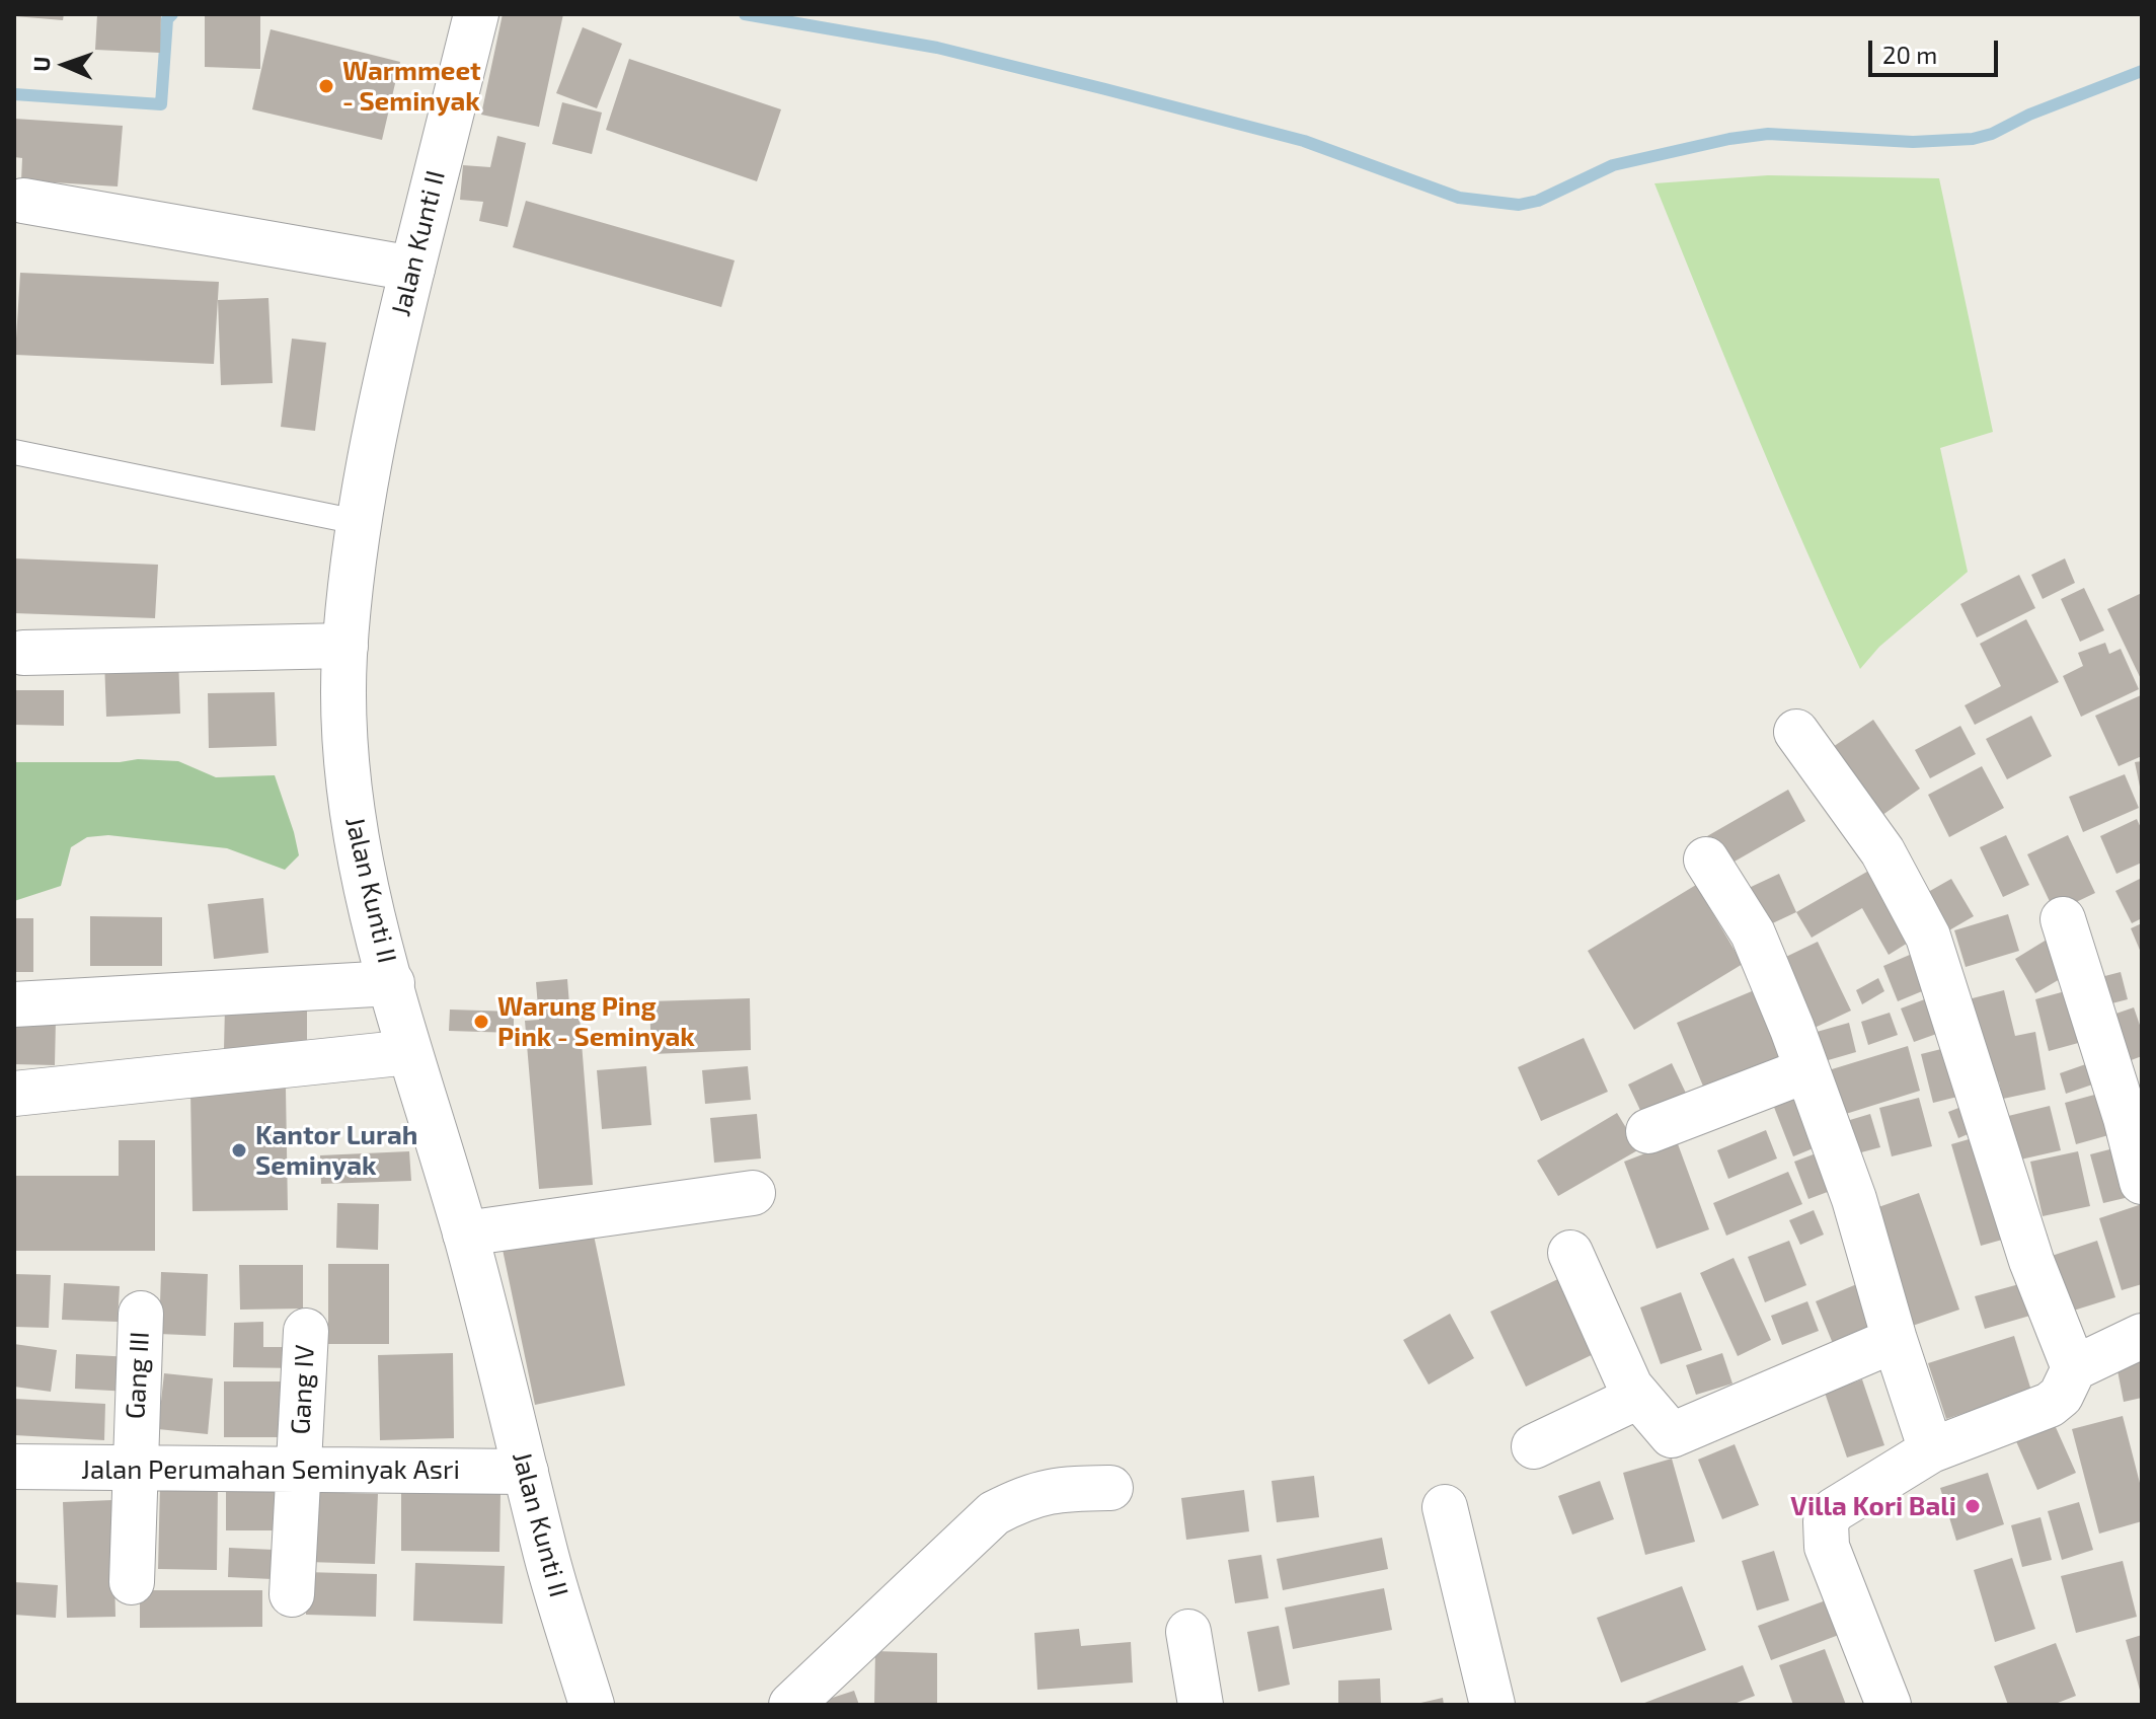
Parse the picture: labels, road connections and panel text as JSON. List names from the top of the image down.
{
  "streets": {
    "street": [
      "Jalan Kunti II",
      "Gang III",
      "Gang IV",
      "Jalan Perumahan Seminyak Asri"
    ]
  },
  "crossings": [
    ["Jalan Kunti II", "Jalan Perumahan Seminyak Asri"],
    ["Gang III", "Jalan Perumahan Seminyak Asri"],
    ["Gang IV", "Jalan Perumahan Seminyak Asri"]
  ],
  "places": [
    "Warmmeet - Seminyak",
    "Warung Ping Pink - Seminyak",
    "Kantor Lurah Seminyak",
    "Villa Kori Bali"
  ],
  "scale_bar": "20 m",
  "north": "left"
}
